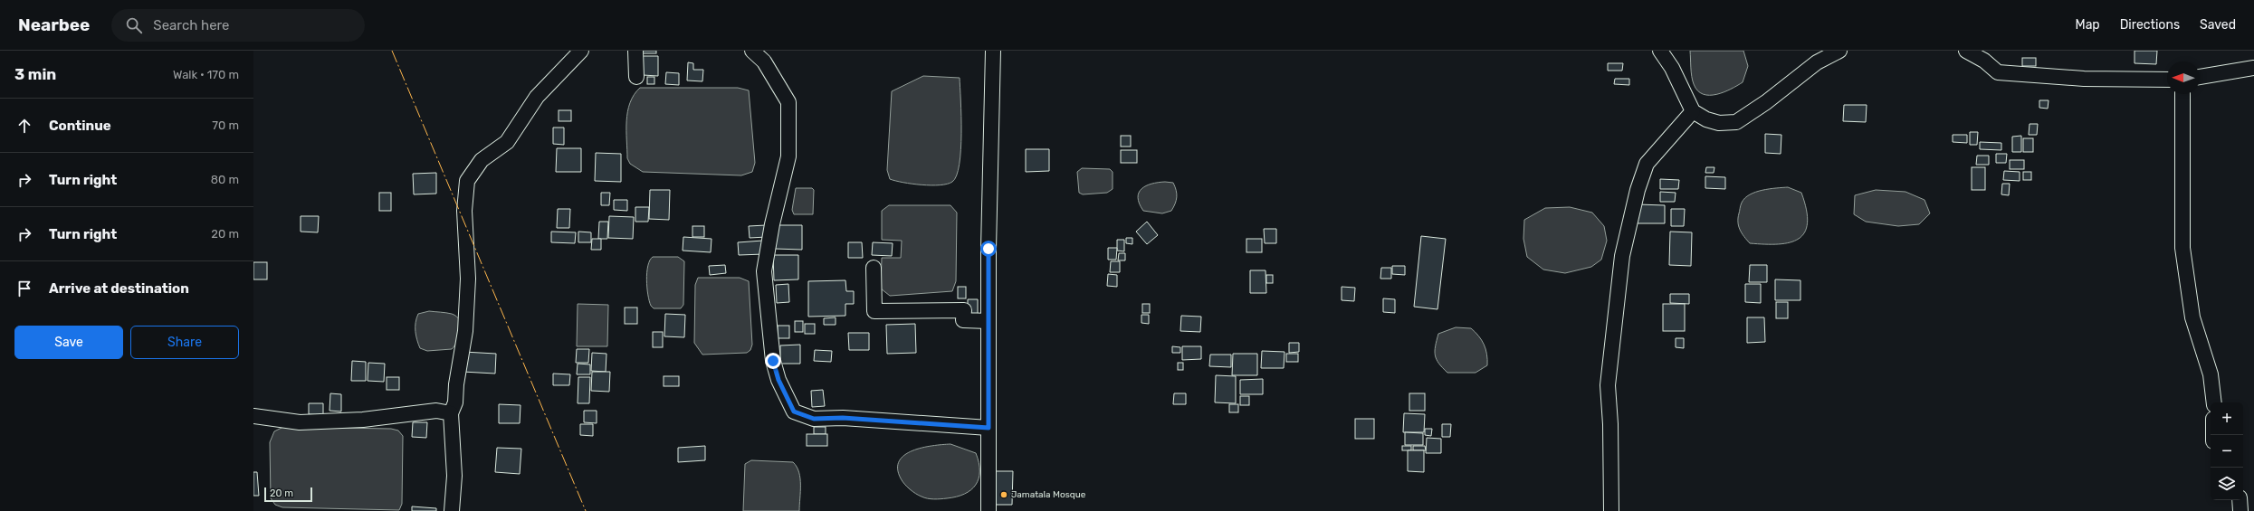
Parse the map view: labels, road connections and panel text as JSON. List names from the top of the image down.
{
  "places": ["Jamatala Mosque"],
  "scale_bar": "20 m",
  "north": "left",
  "page": {
    "header": "Nearbee",
    "search": "Search here",
    "nav": ["Map", "Directions", "Saved"],
    "heading": ["3 min", "Walk · 170 m"],
    "list": [
      ["Continue", "70 m"],
      ["Turn right", "80 m"],
      ["Turn right", "20 m"],
      "Arrive at destination"
    ],
    "buttons": ["Save", "Share"],
    "map_buttons": ["+", "−"],
    "scale": "20 m"
  }
}
